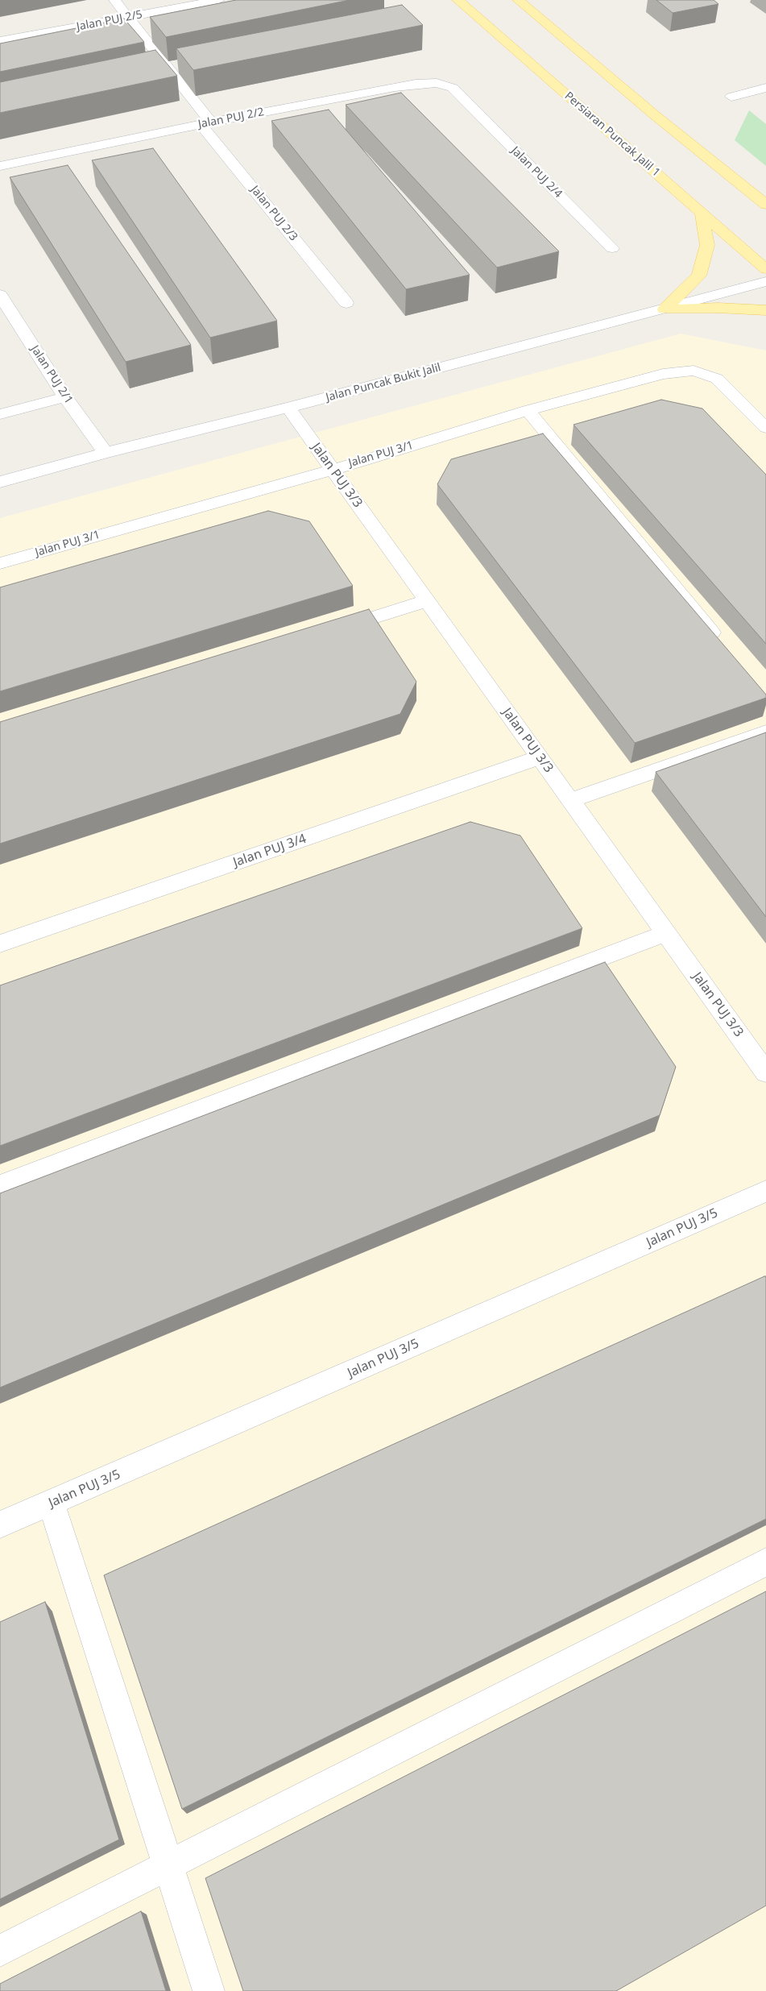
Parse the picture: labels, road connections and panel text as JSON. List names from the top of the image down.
{
  "streets": {
    "main road": ["Persiaran Puncak Jalil 1"],
    "street": [
      "Jalan PUJ 2/5",
      "Jalan PUJ 2/2",
      "Jalan PUJ 2/4",
      "Jalan PUJ 2/3",
      "Jalan PUJ 2/1",
      "Jalan Puncak Bukit Jalil",
      "Jalan PUJ 3/1",
      "Jalan PUJ 3/3",
      "Jalan PUJ 3/4",
      "Jalan PUJ 3/5"
    ]
  },
  "crossings": [
    ["Jalan PUJ 2/5", "Jalan PUJ 2/3"],
    ["Jalan PUJ 2/2", "Jalan PUJ 2/4"],
    ["Jalan PUJ 2/2", "Jalan PUJ 2/3"],
    ["Jalan PUJ 2/1", "Jalan Puncak Bukit Jalil"],
    ["Jalan Puncak Bukit Jalil", "Jalan PUJ 3/3"],
    ["Jalan PUJ 3/1", "Jalan PUJ 3/3"],
    ["Jalan PUJ 3/3", "Jalan PUJ 3/4"]
  ]
}
